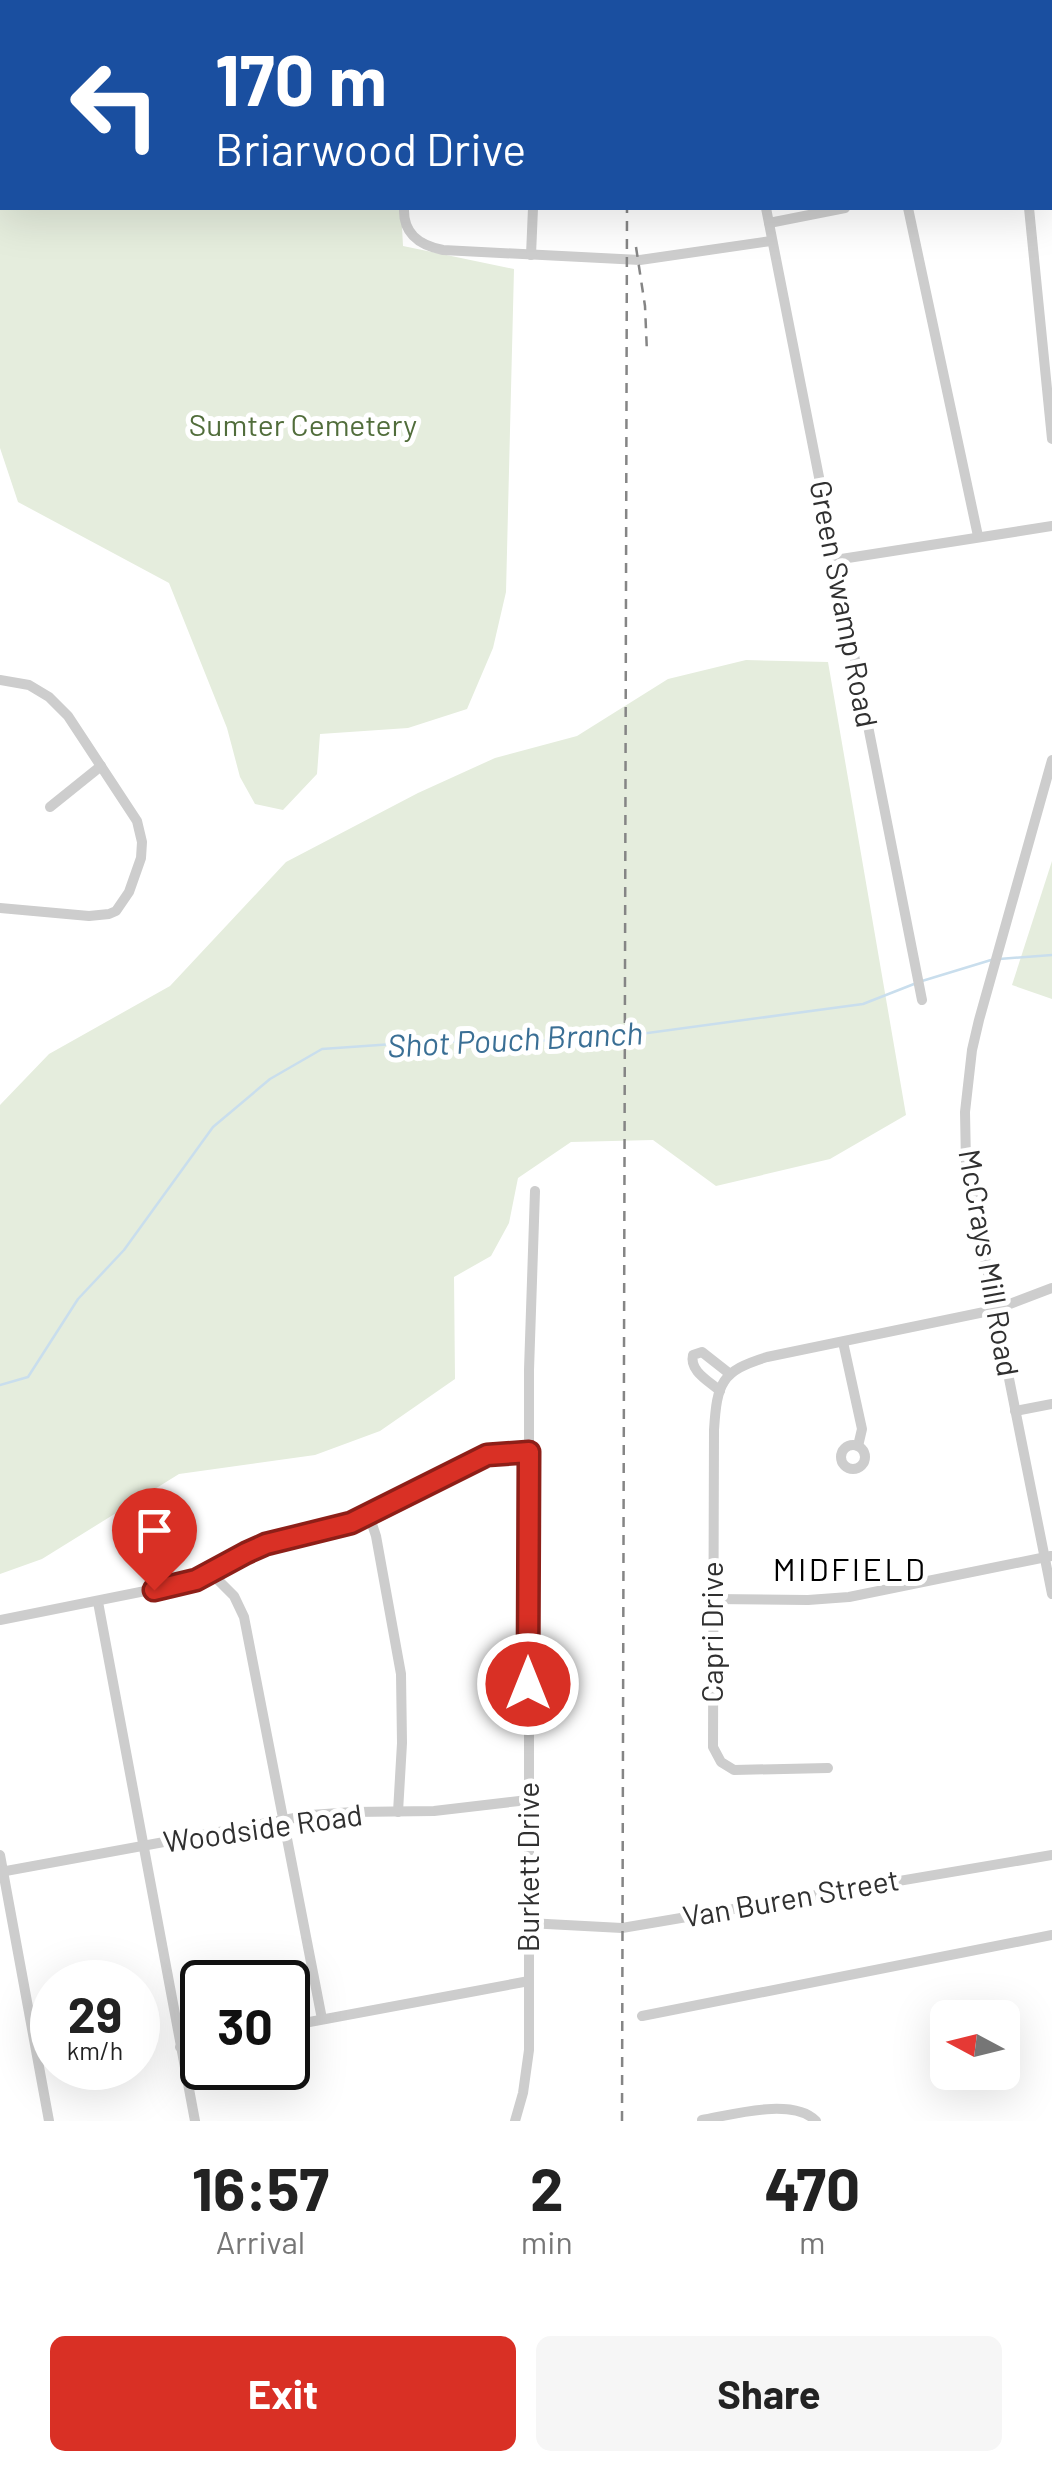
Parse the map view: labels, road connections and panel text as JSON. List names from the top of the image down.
{
  "streets": {
    "street": [
      "Green Swamp Road",
      "McCrays Mill Road",
      "Capri Drive",
      "Woodside Road",
      "Burkett Drive",
      "Van Buren Street"
    ]
  },
  "crossings": [
    ["Woodside Road", "Burkett Drive"],
    ["Burkett Drive", "Van Buren Street"]
  ],
  "districts": ["MIDFIELD"],
  "water": ["Shot Pouch Branch"],
  "parks": ["Sumter Cemetery"],
  "north": "left",
  "page": {
    "turn": ["170 m", "Briarwood Drive"],
    "speed": "29 km/h",
    "limit": "30",
    "eta": [
      "16:57",
      "Arrival",
      "2",
      "min",
      "470",
      "m"
    ],
    "buttons": ["Exit", "Share"]
  }
}
